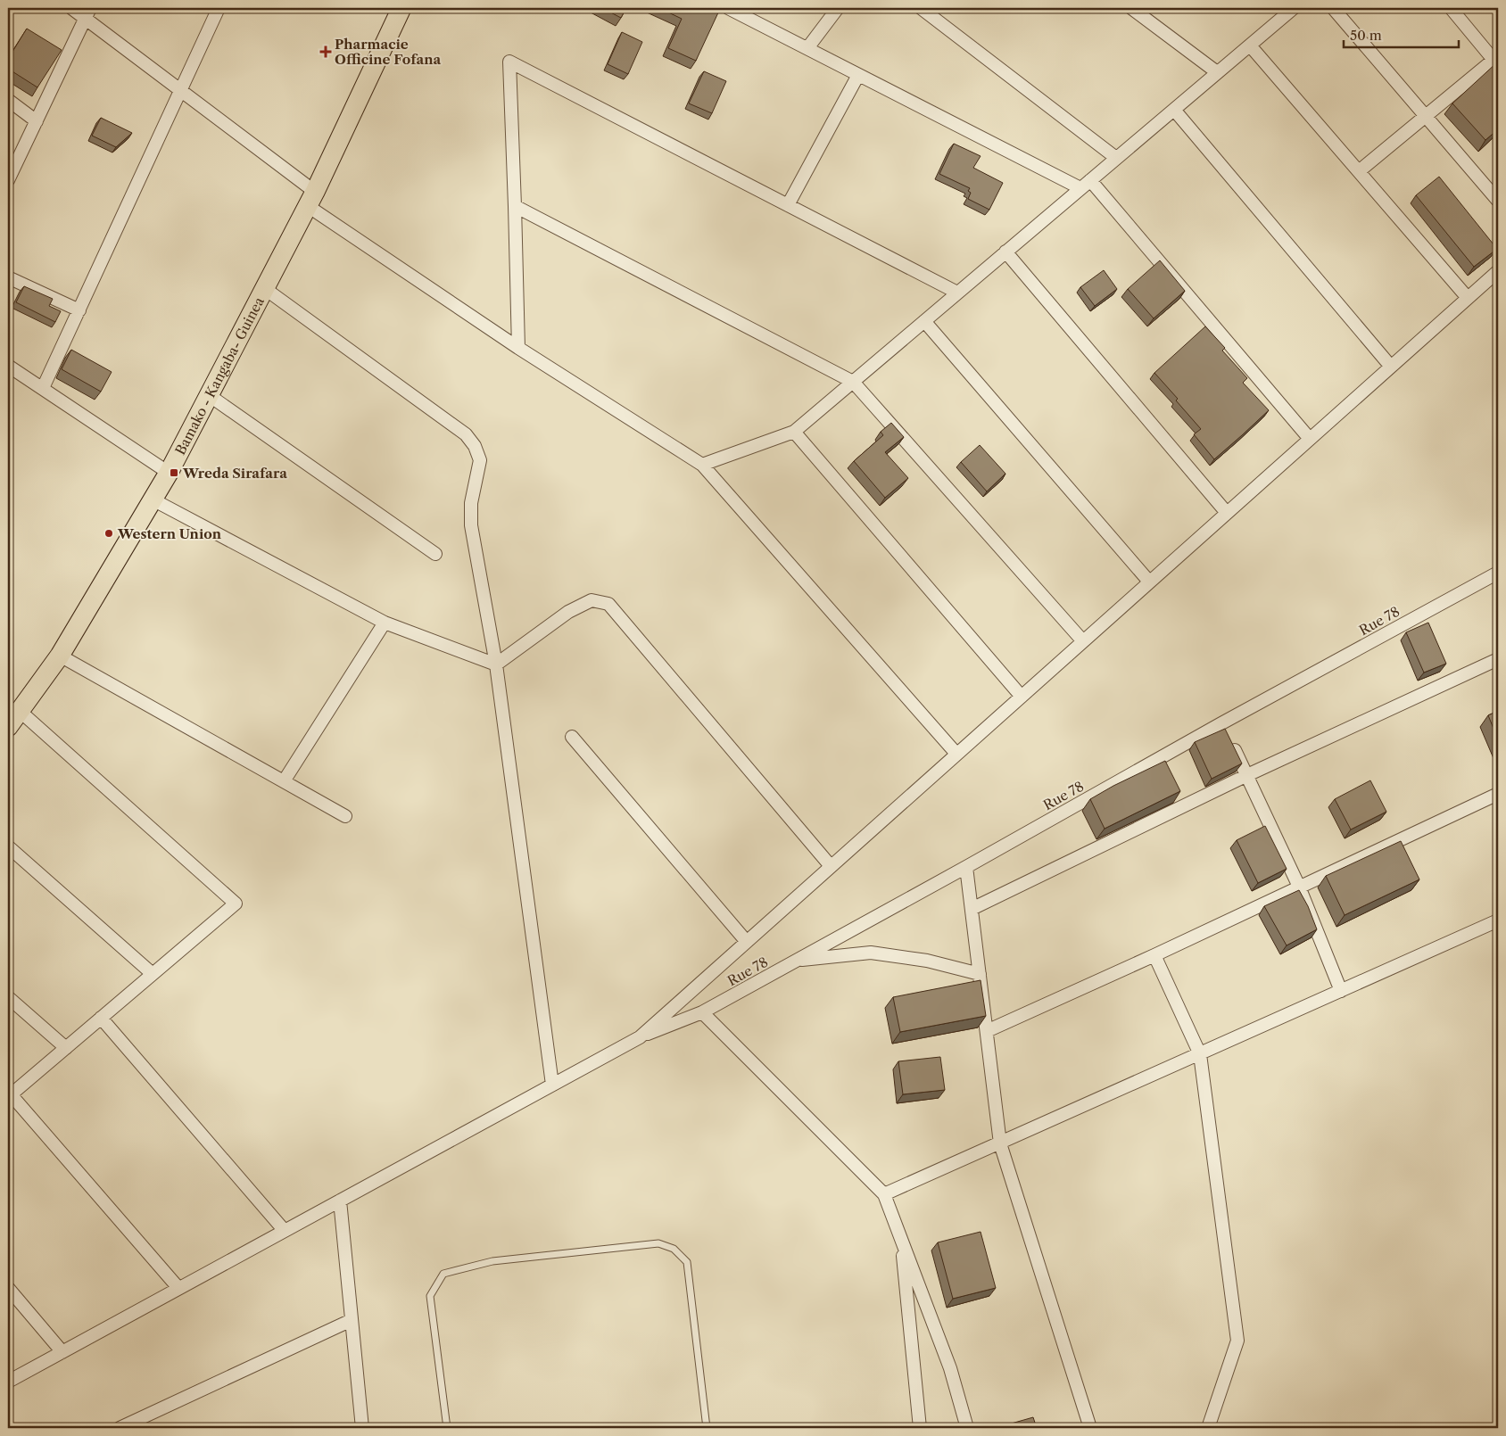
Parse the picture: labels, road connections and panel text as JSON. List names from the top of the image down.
{
  "streets": {
    "main road": ["Bamako - Kangaba- Guinea"],
    "street": ["Rue 78"]
  },
  "places": {
    "health": ["Pharmacie Officine Fofana"],
    "transit": ["Wreda Sirafara"],
    "other": ["Western Union"]
  },
  "scale_bar": "50 m"
}
